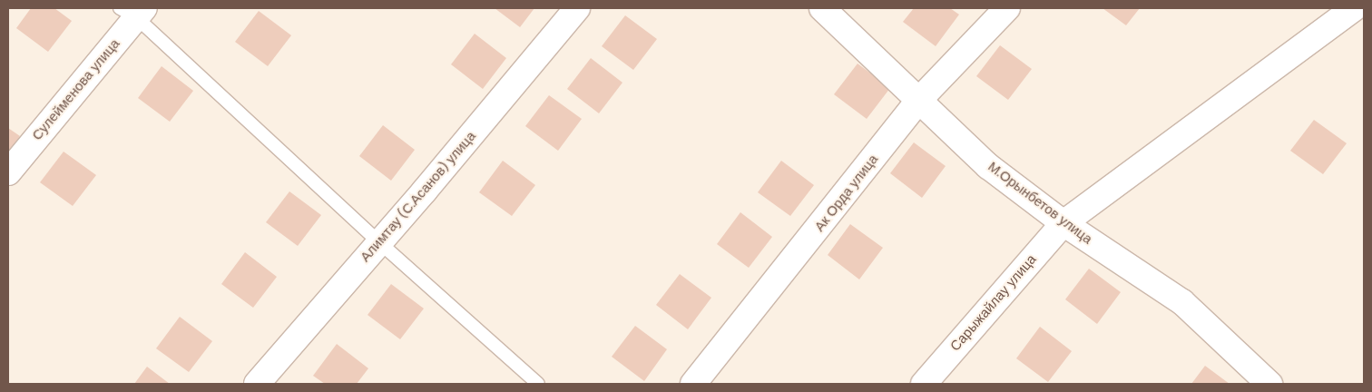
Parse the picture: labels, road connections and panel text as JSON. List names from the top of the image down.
{
  "streets": {
    "street": [
      "Сулейменова улица",
      "Ак Орда улица",
      "Алимтау (С.Асанов) улица",
      "М.Орынбетов улица",
      "Сарыжайлау улица"
    ]
  },
  "crossings": [
    ["Ак Орда улица", "М.Орынбетов улица"],
    ["М.Орынбетов улица", "Сарыжайлау улица"]
  ]
}
